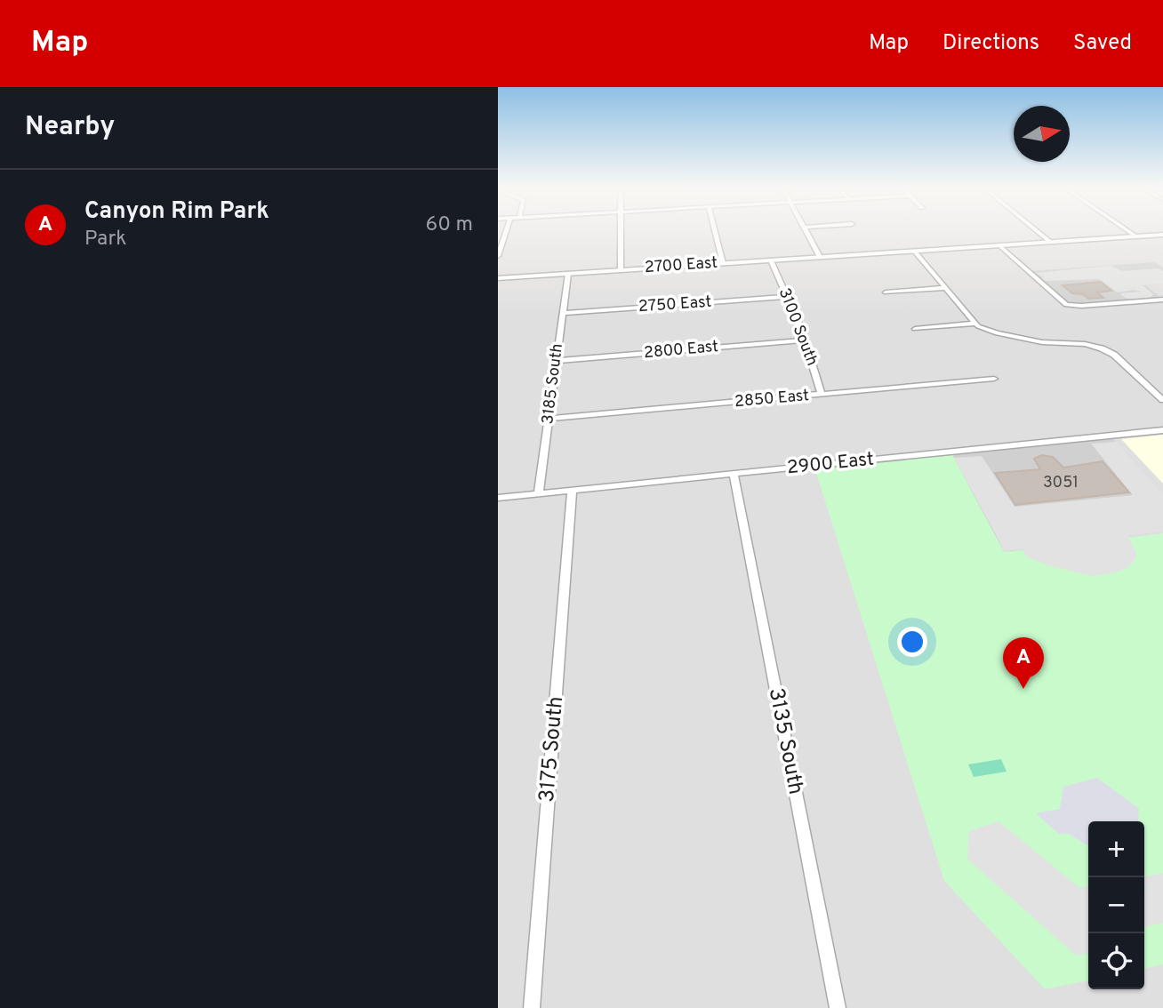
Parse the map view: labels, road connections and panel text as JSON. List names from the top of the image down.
{
  "streets": {
    "street": [
      "2700 East",
      "2750 East",
      "3100 South",
      "2800 East",
      "3185 South",
      "2850 East",
      "2900 East",
      "3135 South",
      "3175 South"
    ]
  },
  "crossings": [
    ["2700 East", "3100 South"],
    ["2700 East", "3185 South"],
    ["2750 East", "3100 South"],
    ["2750 East", "3185 South"],
    ["3100 South", "2800 East"],
    ["3100 South", "2850 East"],
    ["2800 East", "3185 South"],
    ["3185 South", "2850 East"],
    ["3185 South", "2900 East"],
    ["2900 East", "3135 South"],
    ["2900 East", "3175 South"]
  ],
  "house_numbers": ["3051"],
  "north": "right",
  "page": {
    "header": "Map",
    "nav": ["Map", "Directions", "Saved"],
    "heading": "Nearby",
    "list": [
      {
        "mark": "A",
        "name": "Canyon Rim Park",
        "note": "Park",
        "value": "60 m"
      }
    ],
    "pins": "A",
    "map_buttons": ["+", "−"]
  }
}
